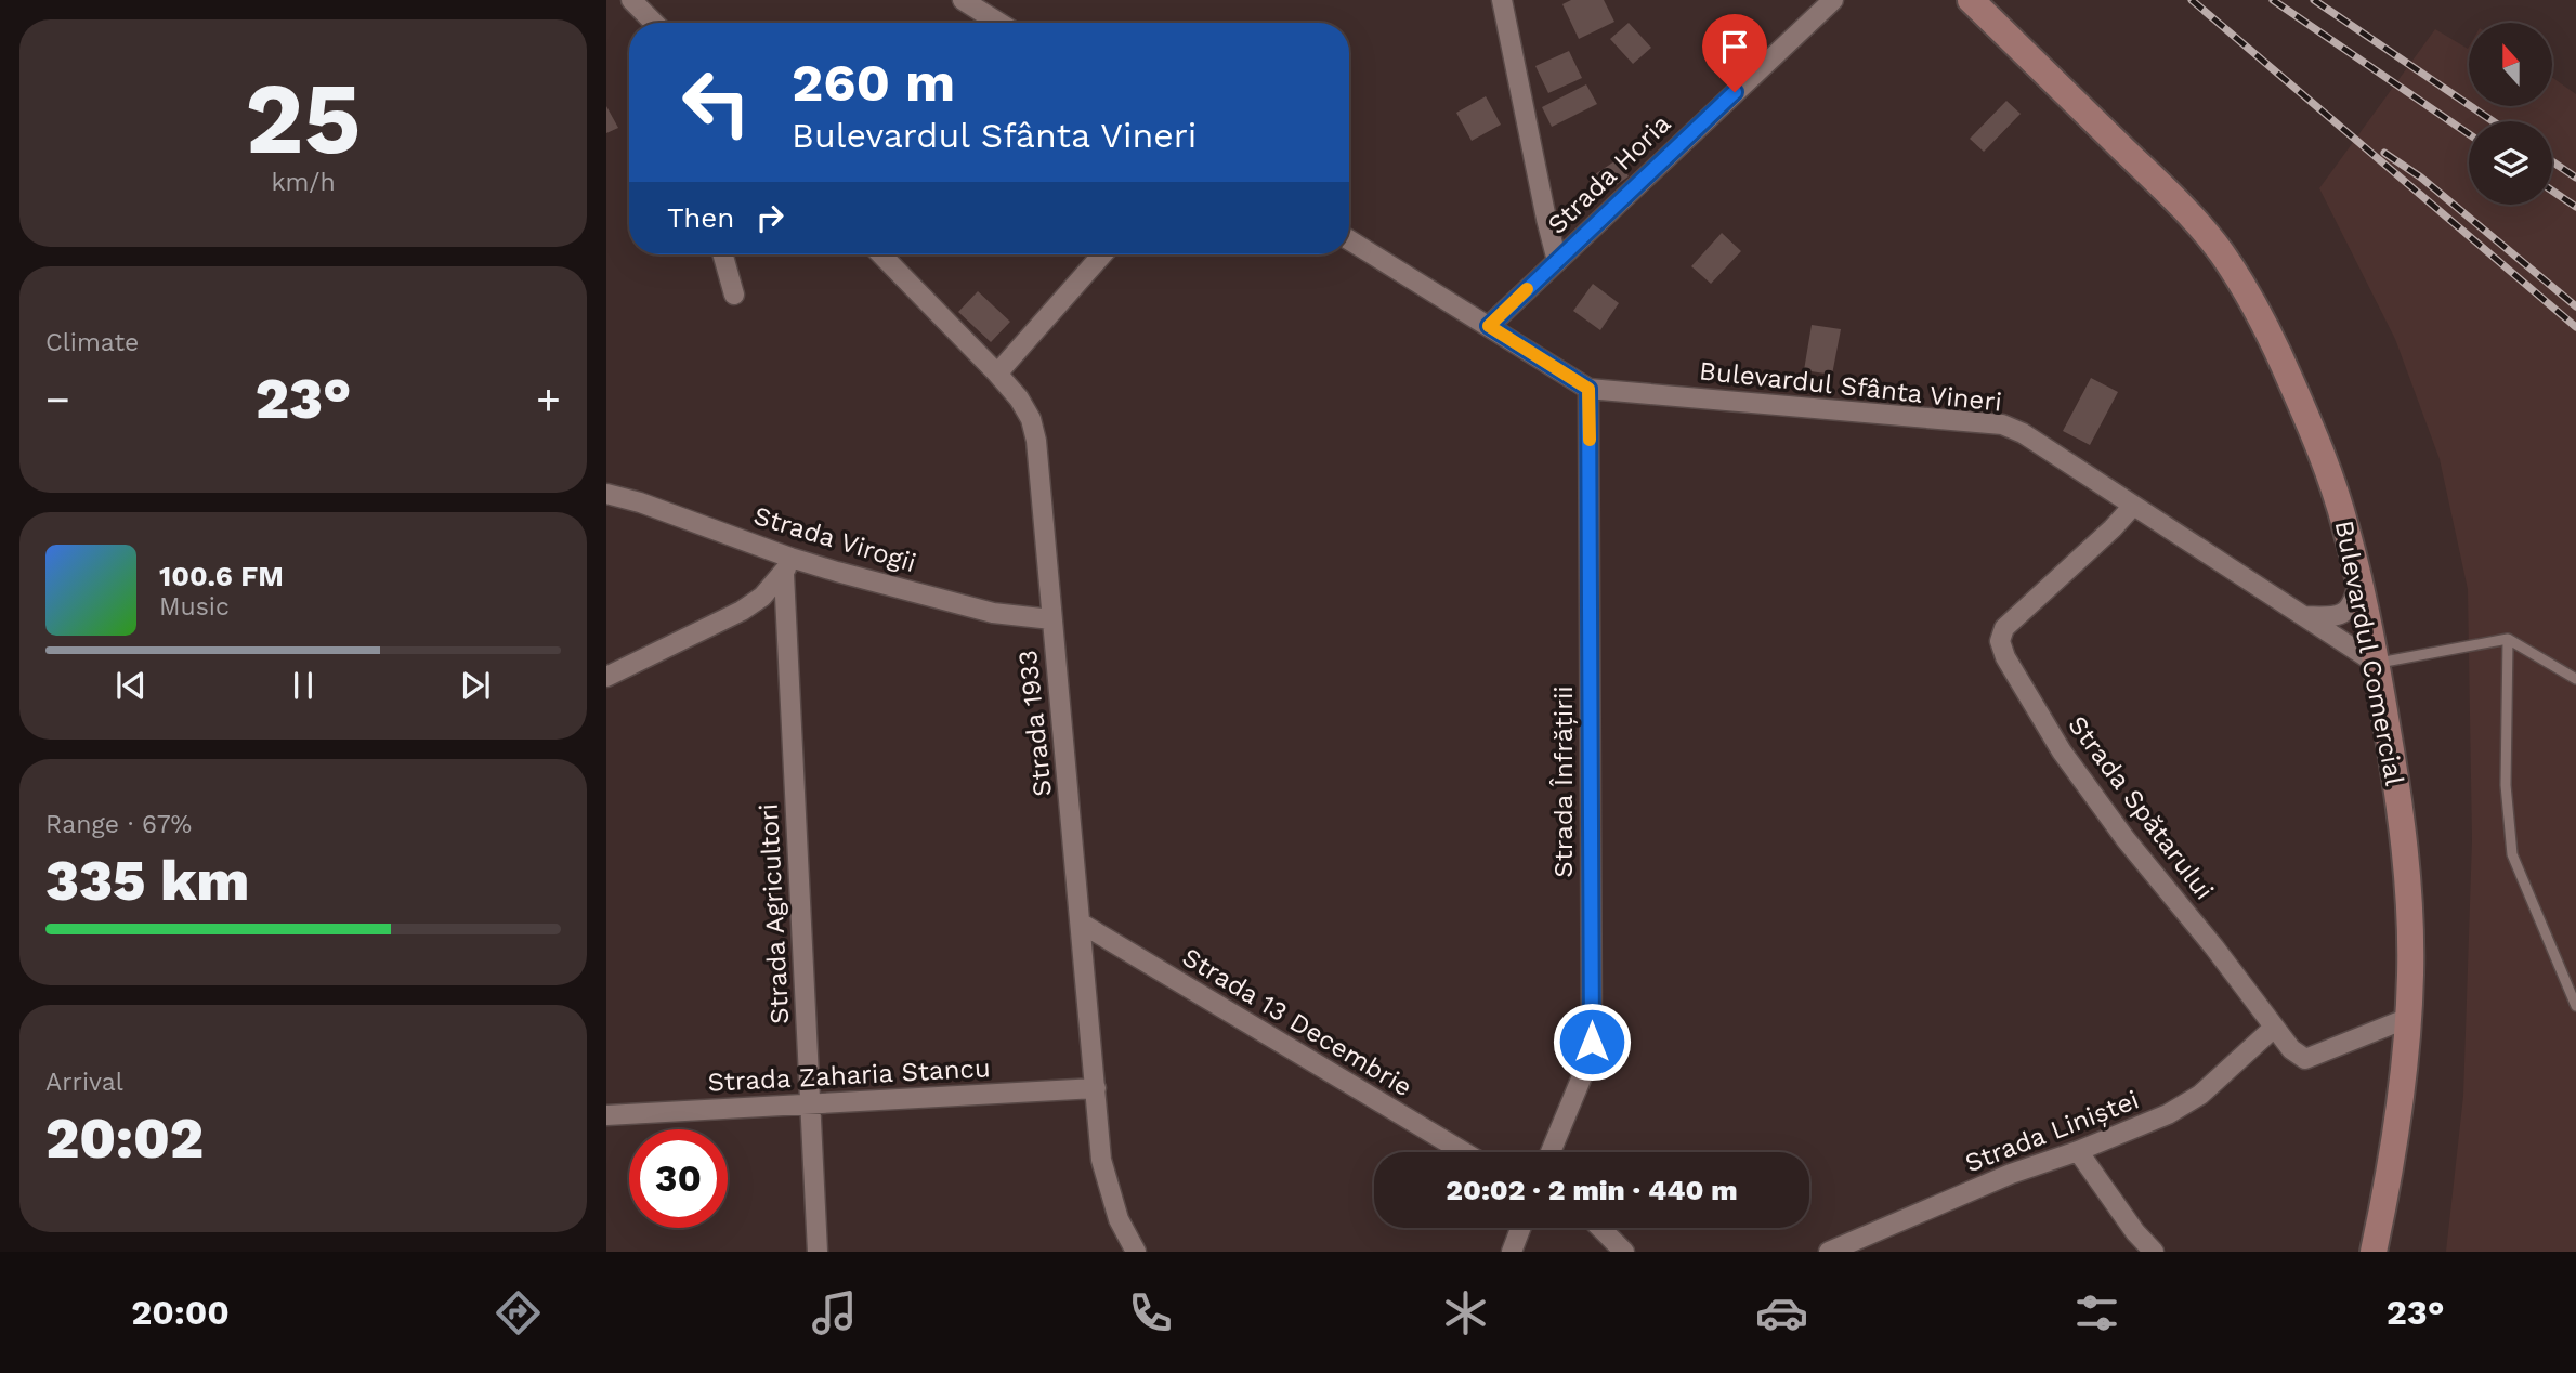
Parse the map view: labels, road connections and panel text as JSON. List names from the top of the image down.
{
  "streets": {
    "main road": ["Bulevardul Comercial"],
    "street": [
      "Strada Horia",
      "Bulevardul Sfânta Vineri",
      "Strada Virogii",
      "Strada 1933",
      "Strada Înfrățirii",
      "Strada Spătarului",
      "Strada Agricultori",
      "Strada 13 Decembrie",
      "Strada Zaharia Stancu",
      "Strada Liniștei"
    ]
  },
  "crossings": [
    ["Strada Horia", "Bulevardul Sfânta Vineri"],
    ["Bulevardul Sfânta Vineri", "Bulevardul Comercial"],
    ["Bulevardul Sfânta Vineri", "Strada Înfrățirii"],
    ["Bulevardul Sfânta Vineri", "Strada Spătarului"],
    ["Strada Virogii", "Strada 1933"],
    ["Strada Virogii", "Strada Agricultori"],
    ["Bulevardul Comercial", "Strada Spătarului"],
    ["Strada 1933", "Strada 13 Decembrie"],
    ["Strada 1933", "Strada Zaharia Stancu"],
    ["Strada Spătarului", "Strada Liniștei"],
    ["Strada Agricultori", "Strada Zaharia Stancu"]
  ],
  "north": "top",
  "page": {
    "tile": [
      ["25", "km/h"],
      "Climate",
      ["Range · 67%", "335 km"],
      ["Arrival", "20:02"]
    ],
    "turn": ["260 m", "Bulevardul Sfânta Vineri"],
    "then": "Then",
    "heat": ["−", "23°", "+"],
    "song": ["100.6 FM", "Music"],
    "limit": "30",
    "trip": "20:02 · 2 min · 440 m",
    "tabs": ["20:00", "23°"]
  }
}
